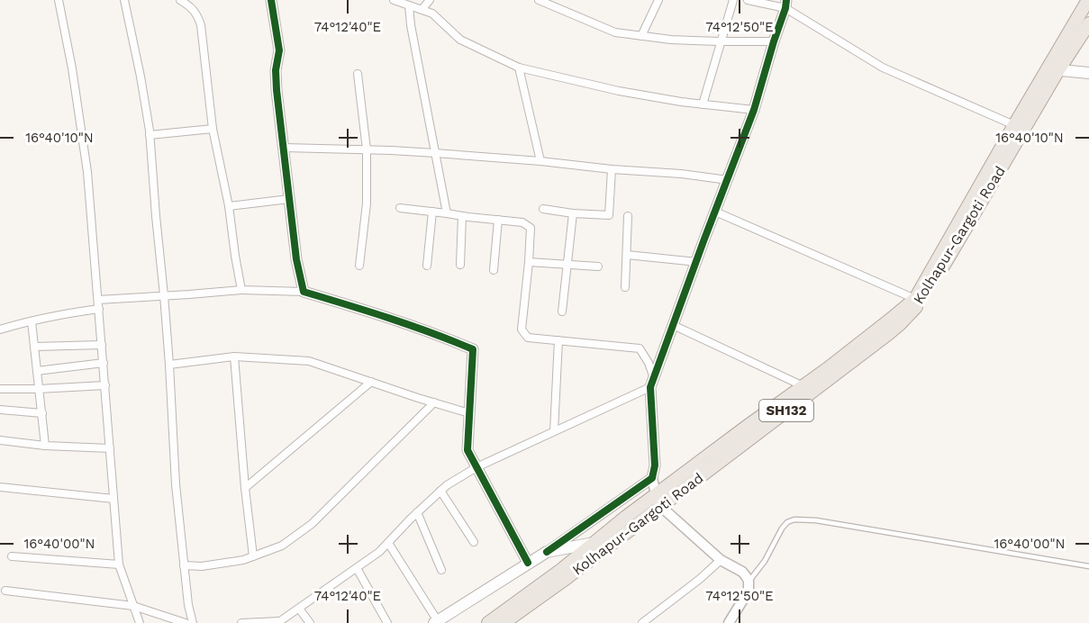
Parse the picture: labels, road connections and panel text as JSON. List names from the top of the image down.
{
  "streets": {
    "main road": ["Kolhapur-Gargoti Road", "SH132"]
  },
  "coordinates": [
    "74°12'40\"E",
    "74°12'50\"E",
    "16°40'10\"N",
    "16°40'00\"N"
  ]
}
